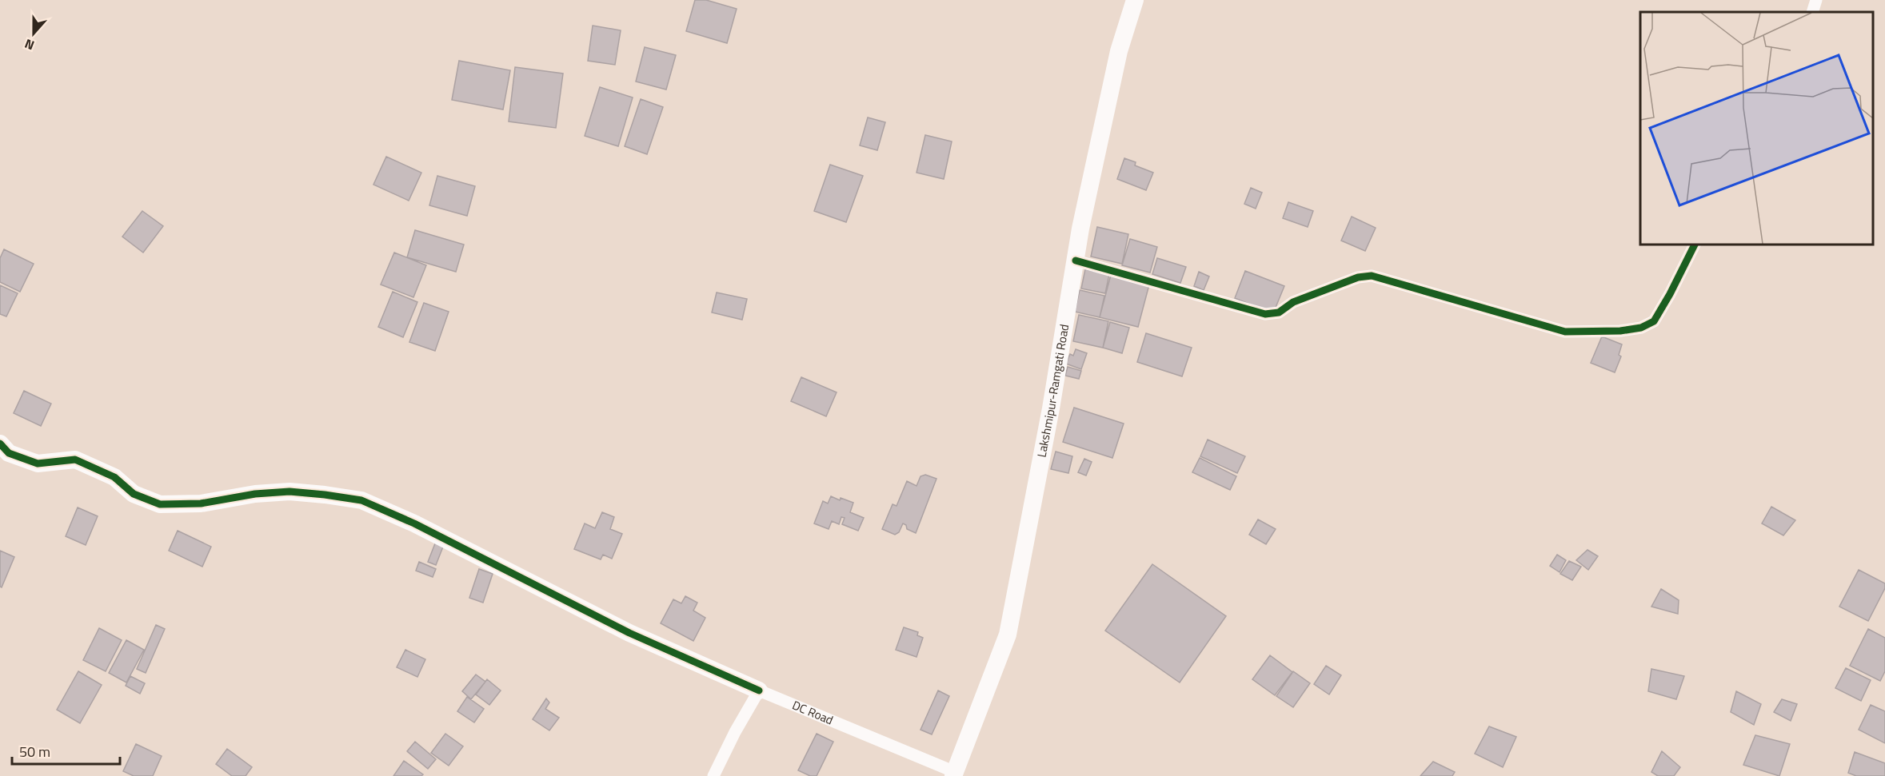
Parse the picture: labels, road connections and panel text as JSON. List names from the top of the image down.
{
  "streets": {
    "street": ["Lakshmipur-Ramgati Road", "DC Road"]
  },
  "crossings": [
    ["Lakshmipur-Ramgati Road", "DC Road"]
  ],
  "scale_bar": "50 m",
  "north": "bottom"
}
